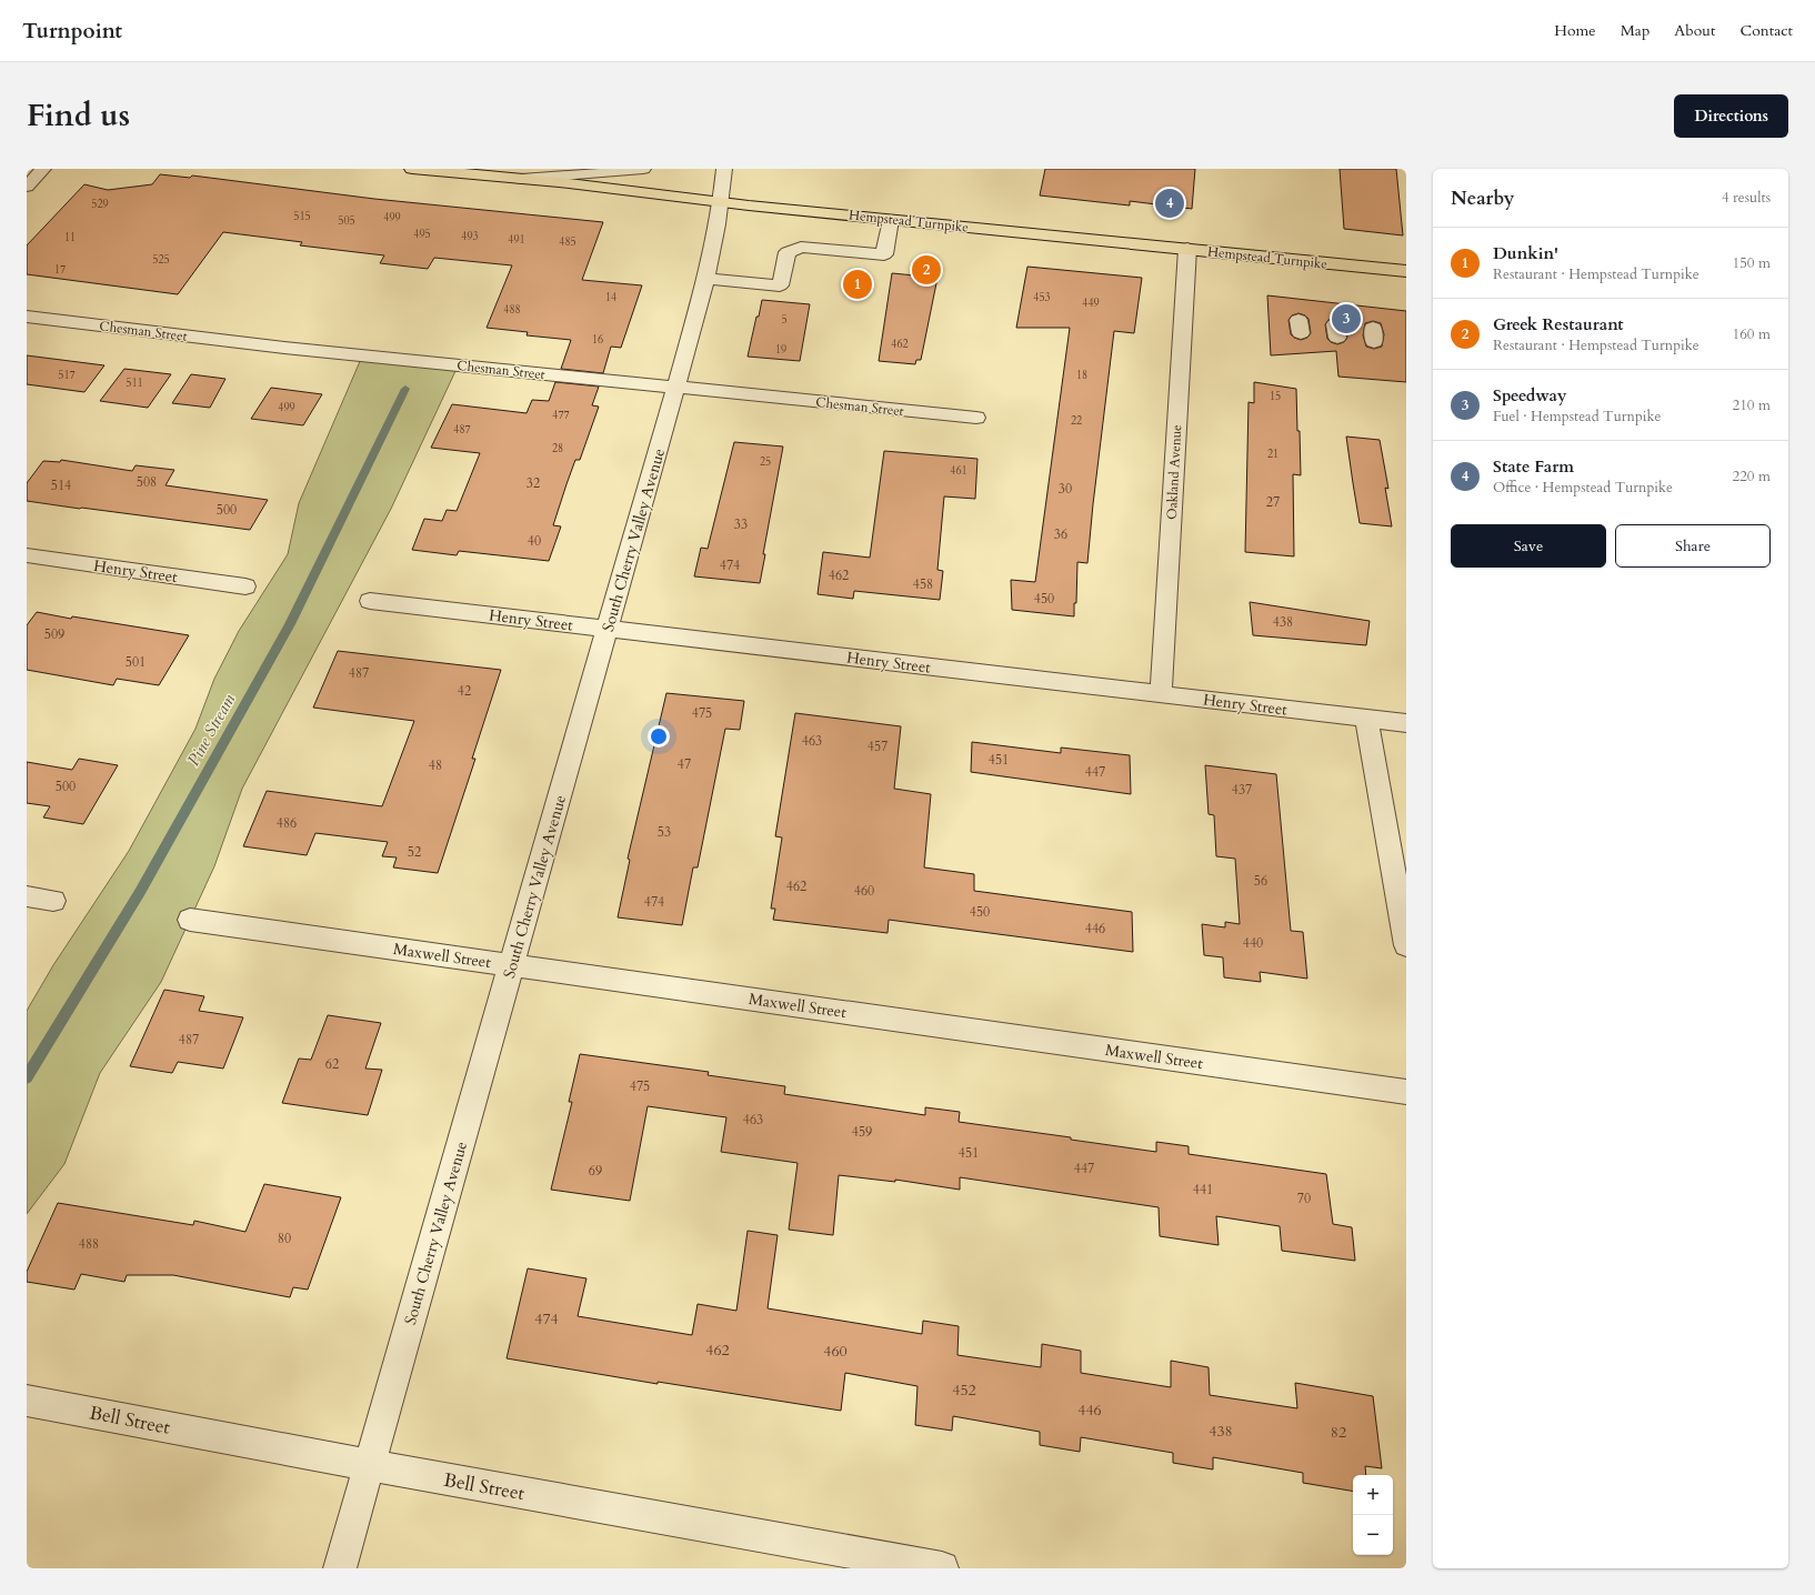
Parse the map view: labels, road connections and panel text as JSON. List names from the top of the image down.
{
  "streets": {
    "main road": ["Hempstead Turnpike"],
    "street": [
      "Chesman Street",
      "Oakland Avenue",
      "South Cherry Valley Avenue",
      "Henry Street",
      "Maxwell Street",
      "Bell Street"
    ]
  },
  "crossings": [
    ["Hempstead Turnpike", "Oakland Avenue"],
    ["Hempstead Turnpike", "South Cherry Valley Avenue"],
    ["Chesman Street", "South Cherry Valley Avenue"],
    ["Oakland Avenue", "Henry Street"],
    ["South Cherry Valley Avenue", "Henry Street"],
    ["South Cherry Valley Avenue", "Maxwell Street"],
    ["South Cherry Valley Avenue", "Bell Street"]
  ],
  "water": ["Pine Stream"],
  "house_numbers": [
    "529",
    "515",
    "499",
    "505",
    "495",
    "493",
    "11",
    "491",
    "485",
    "525",
    "17",
    "14",
    "453",
    "449",
    "488",
    "5",
    "16",
    "462",
    "19",
    "517",
    "18",
    "511",
    "15",
    "499",
    "477",
    "22",
    "487",
    "28",
    "21",
    "25",
    "461",
    "508",
    "32",
    "514",
    "30",
    "27",
    "500",
    "33",
    "36",
    "40",
    "474",
    "462",
    "458",
    "450",
    "438",
    "509",
    "501",
    "487",
    "42",
    "475",
    "463",
    "457",
    "451",
    "47",
    "48",
    "447",
    "500",
    "437",
    "486",
    "53",
    "52",
    "56",
    "462",
    "460",
    "474",
    "450",
    "446",
    "440",
    "487",
    "62",
    "475",
    "463",
    "459",
    "451",
    "447",
    "69",
    "441",
    "70",
    "80",
    "488",
    "474",
    "462",
    "460",
    "452",
    "446",
    "438",
    "82"
  ],
  "page": {
    "header": "Turnpoint",
    "nav": [
      "Home",
      "Map",
      "About",
      "Contact"
    ],
    "title": "Find us",
    "buttons": [
      "Directions",
      ["Save", "Share"]
    ],
    "heading": ["Nearby", "4 results"],
    "pins": [
      "4",
      "2",
      "1",
      "3"
    ],
    "list": [
      {
        "mark": "1",
        "name": "Dunkin'",
        "note": "Restaurant · Hempstead Turnpike",
        "value": "150 m"
      },
      {
        "mark": "2",
        "name": "Greek Restaurant",
        "note": "Restaurant · Hempstead Turnpike",
        "value": "160 m"
      },
      {
        "mark": "3",
        "name": "Speedway",
        "note": "Fuel · Hempstead Turnpike",
        "value": "210 m"
      },
      {
        "mark": "4",
        "name": "State Farm",
        "note": "Office · Hempstead Turnpike",
        "value": "220 m"
      }
    ],
    "map_buttons": ["+", "−"]
  }
}
